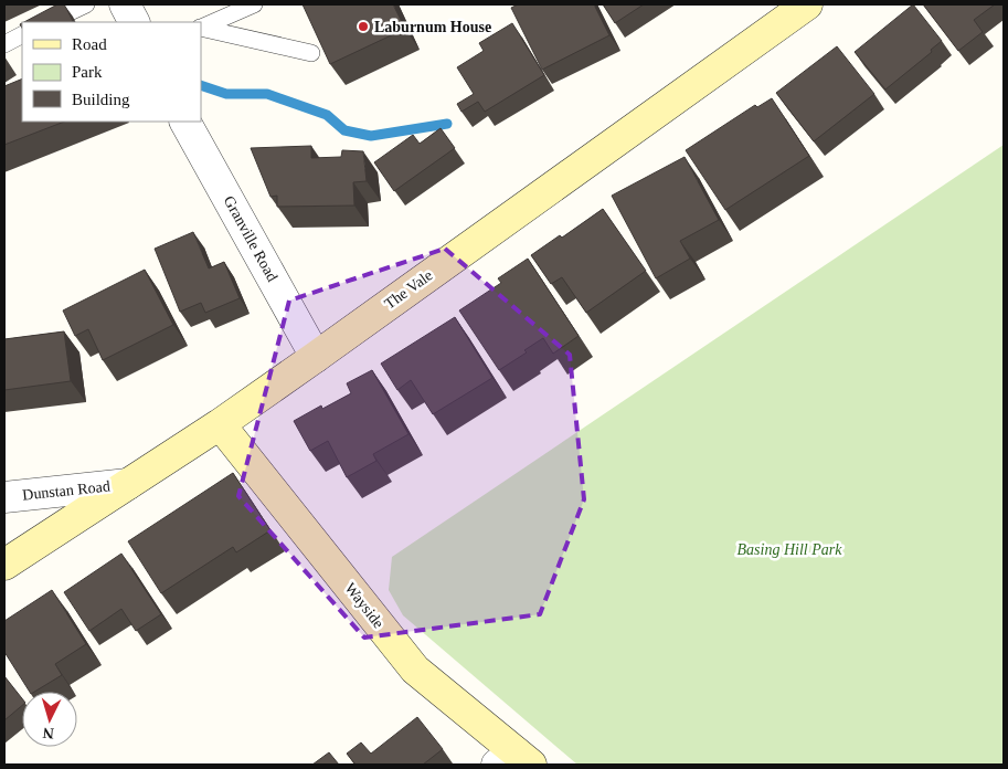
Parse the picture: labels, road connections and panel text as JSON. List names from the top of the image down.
{
  "streets": {
    "street": [
      "Granville Road",
      "The Vale",
      "Dunstan Road",
      "Wayside"
    ]
  },
  "crossings": [
    ["Granville Road", "The Vale"],
    ["The Vale", "Dunstan Road"],
    ["The Vale", "Wayside"]
  ],
  "parks": ["Basing Hill Park"],
  "places": ["Laburnum House"],
  "legend": ["Road", "Park", "Building"],
  "north": "bottom"
}
